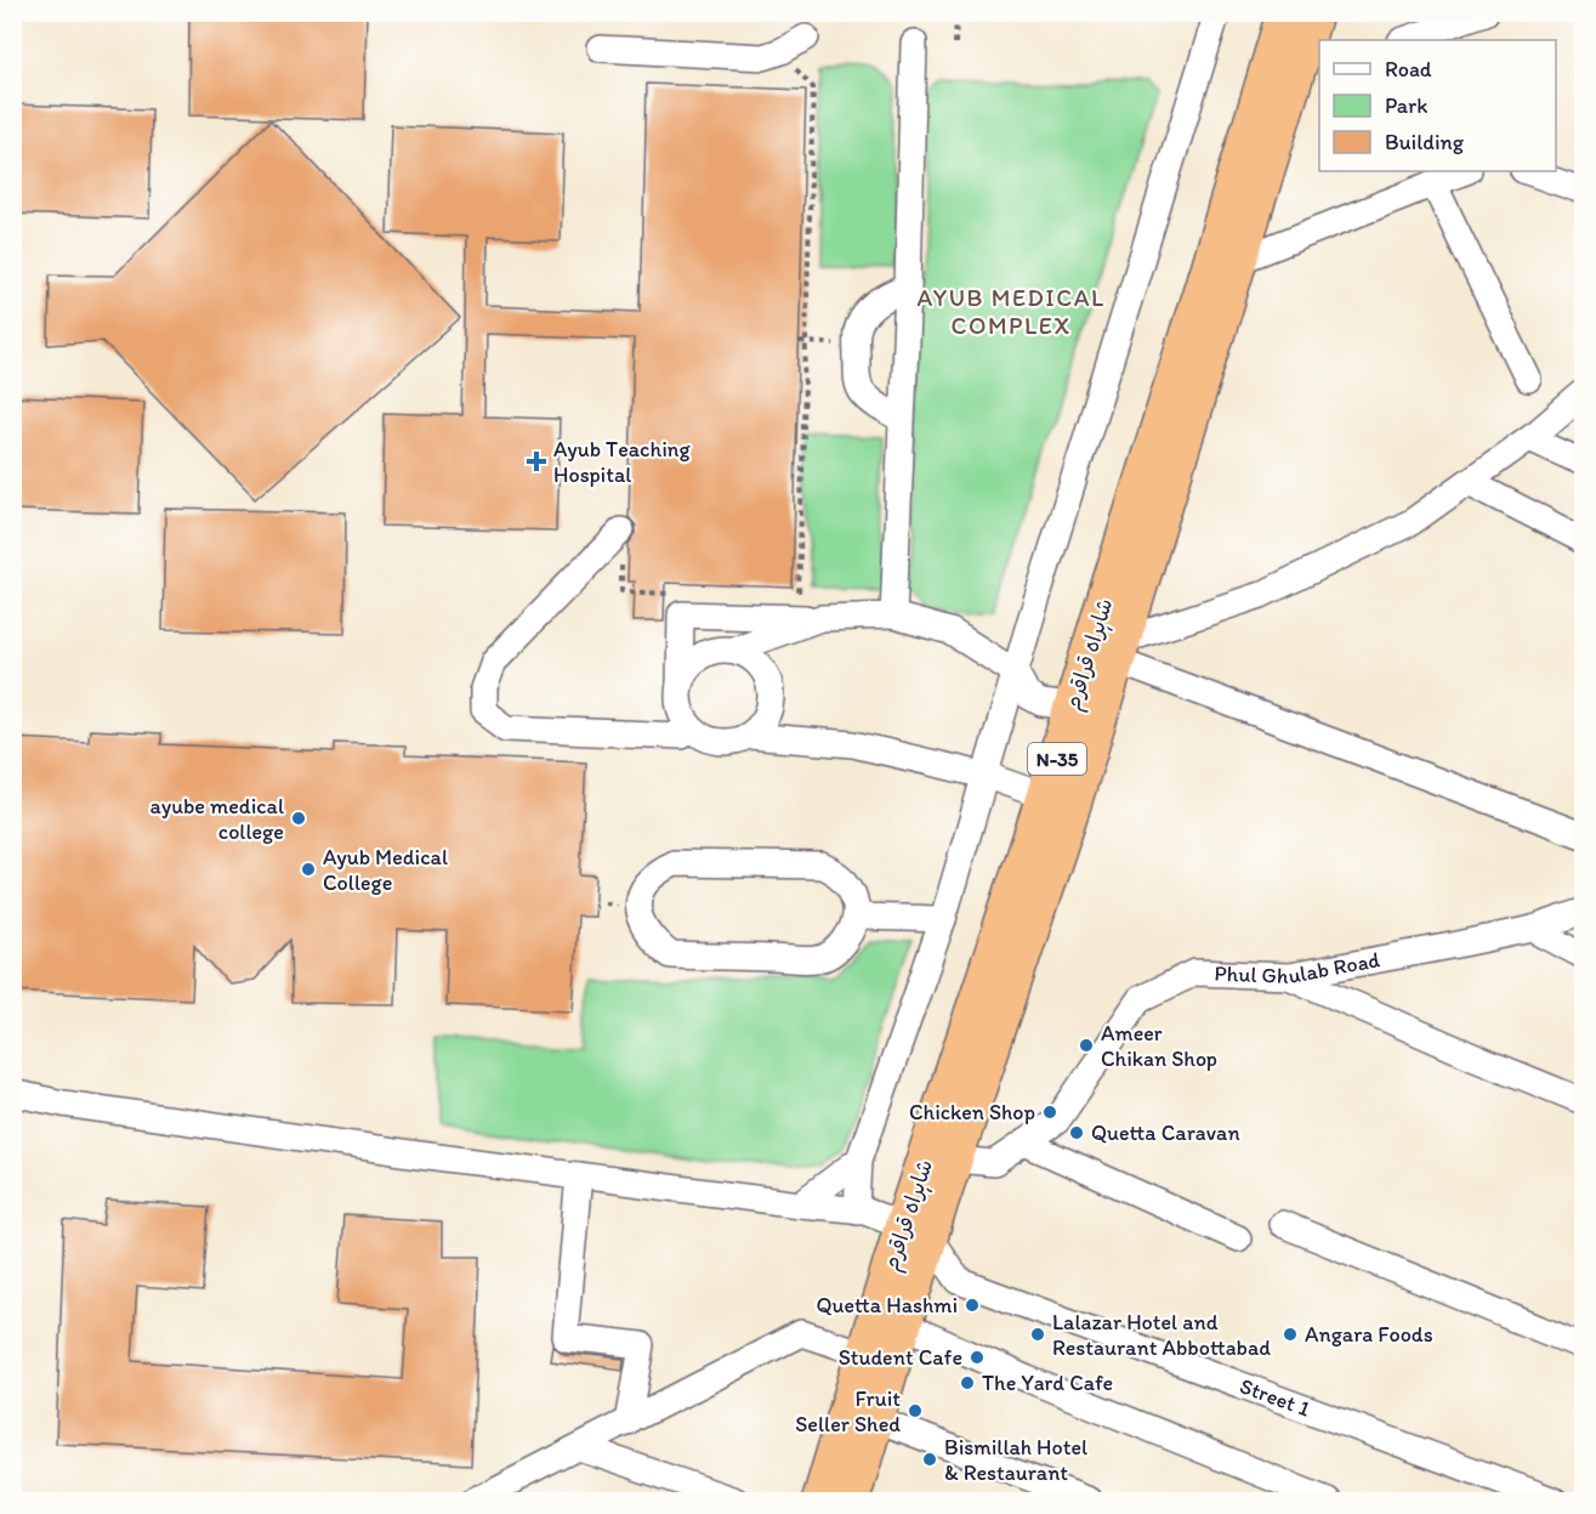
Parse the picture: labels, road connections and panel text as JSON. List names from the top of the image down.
{
  "streets": {
    "highway": ["شاہراہ قراقرم", "N-35"],
    "street": ["Phul Ghulab Road", "Street 1"]
  },
  "crossings": [
    ["شاہراہ قراقرم", "Phul Ghulab Road"],
    ["شاہراہ قراقرم", "Street 1"]
  ],
  "districts": ["AYUB MEDICAL COMPLEX"],
  "places": {
    "health": ["Ayub Teaching Hospital"],
    "other": [
      "ayube medical college",
      "Ayub Medical College",
      "Ameer Chikan Shop",
      "Chicken Shop",
      "Quetta Caravan",
      "Quetta Hashmi",
      "Lalazar Hotel and Restaurant Abbottabad",
      "Angara Foods",
      "Student Cafe",
      "The Yard Cafe",
      "Fruit Seller Shed",
      "Bismillah Hotel & Restaurant"
    ]
  },
  "legend": ["Road", "Park", "Building"]
}
